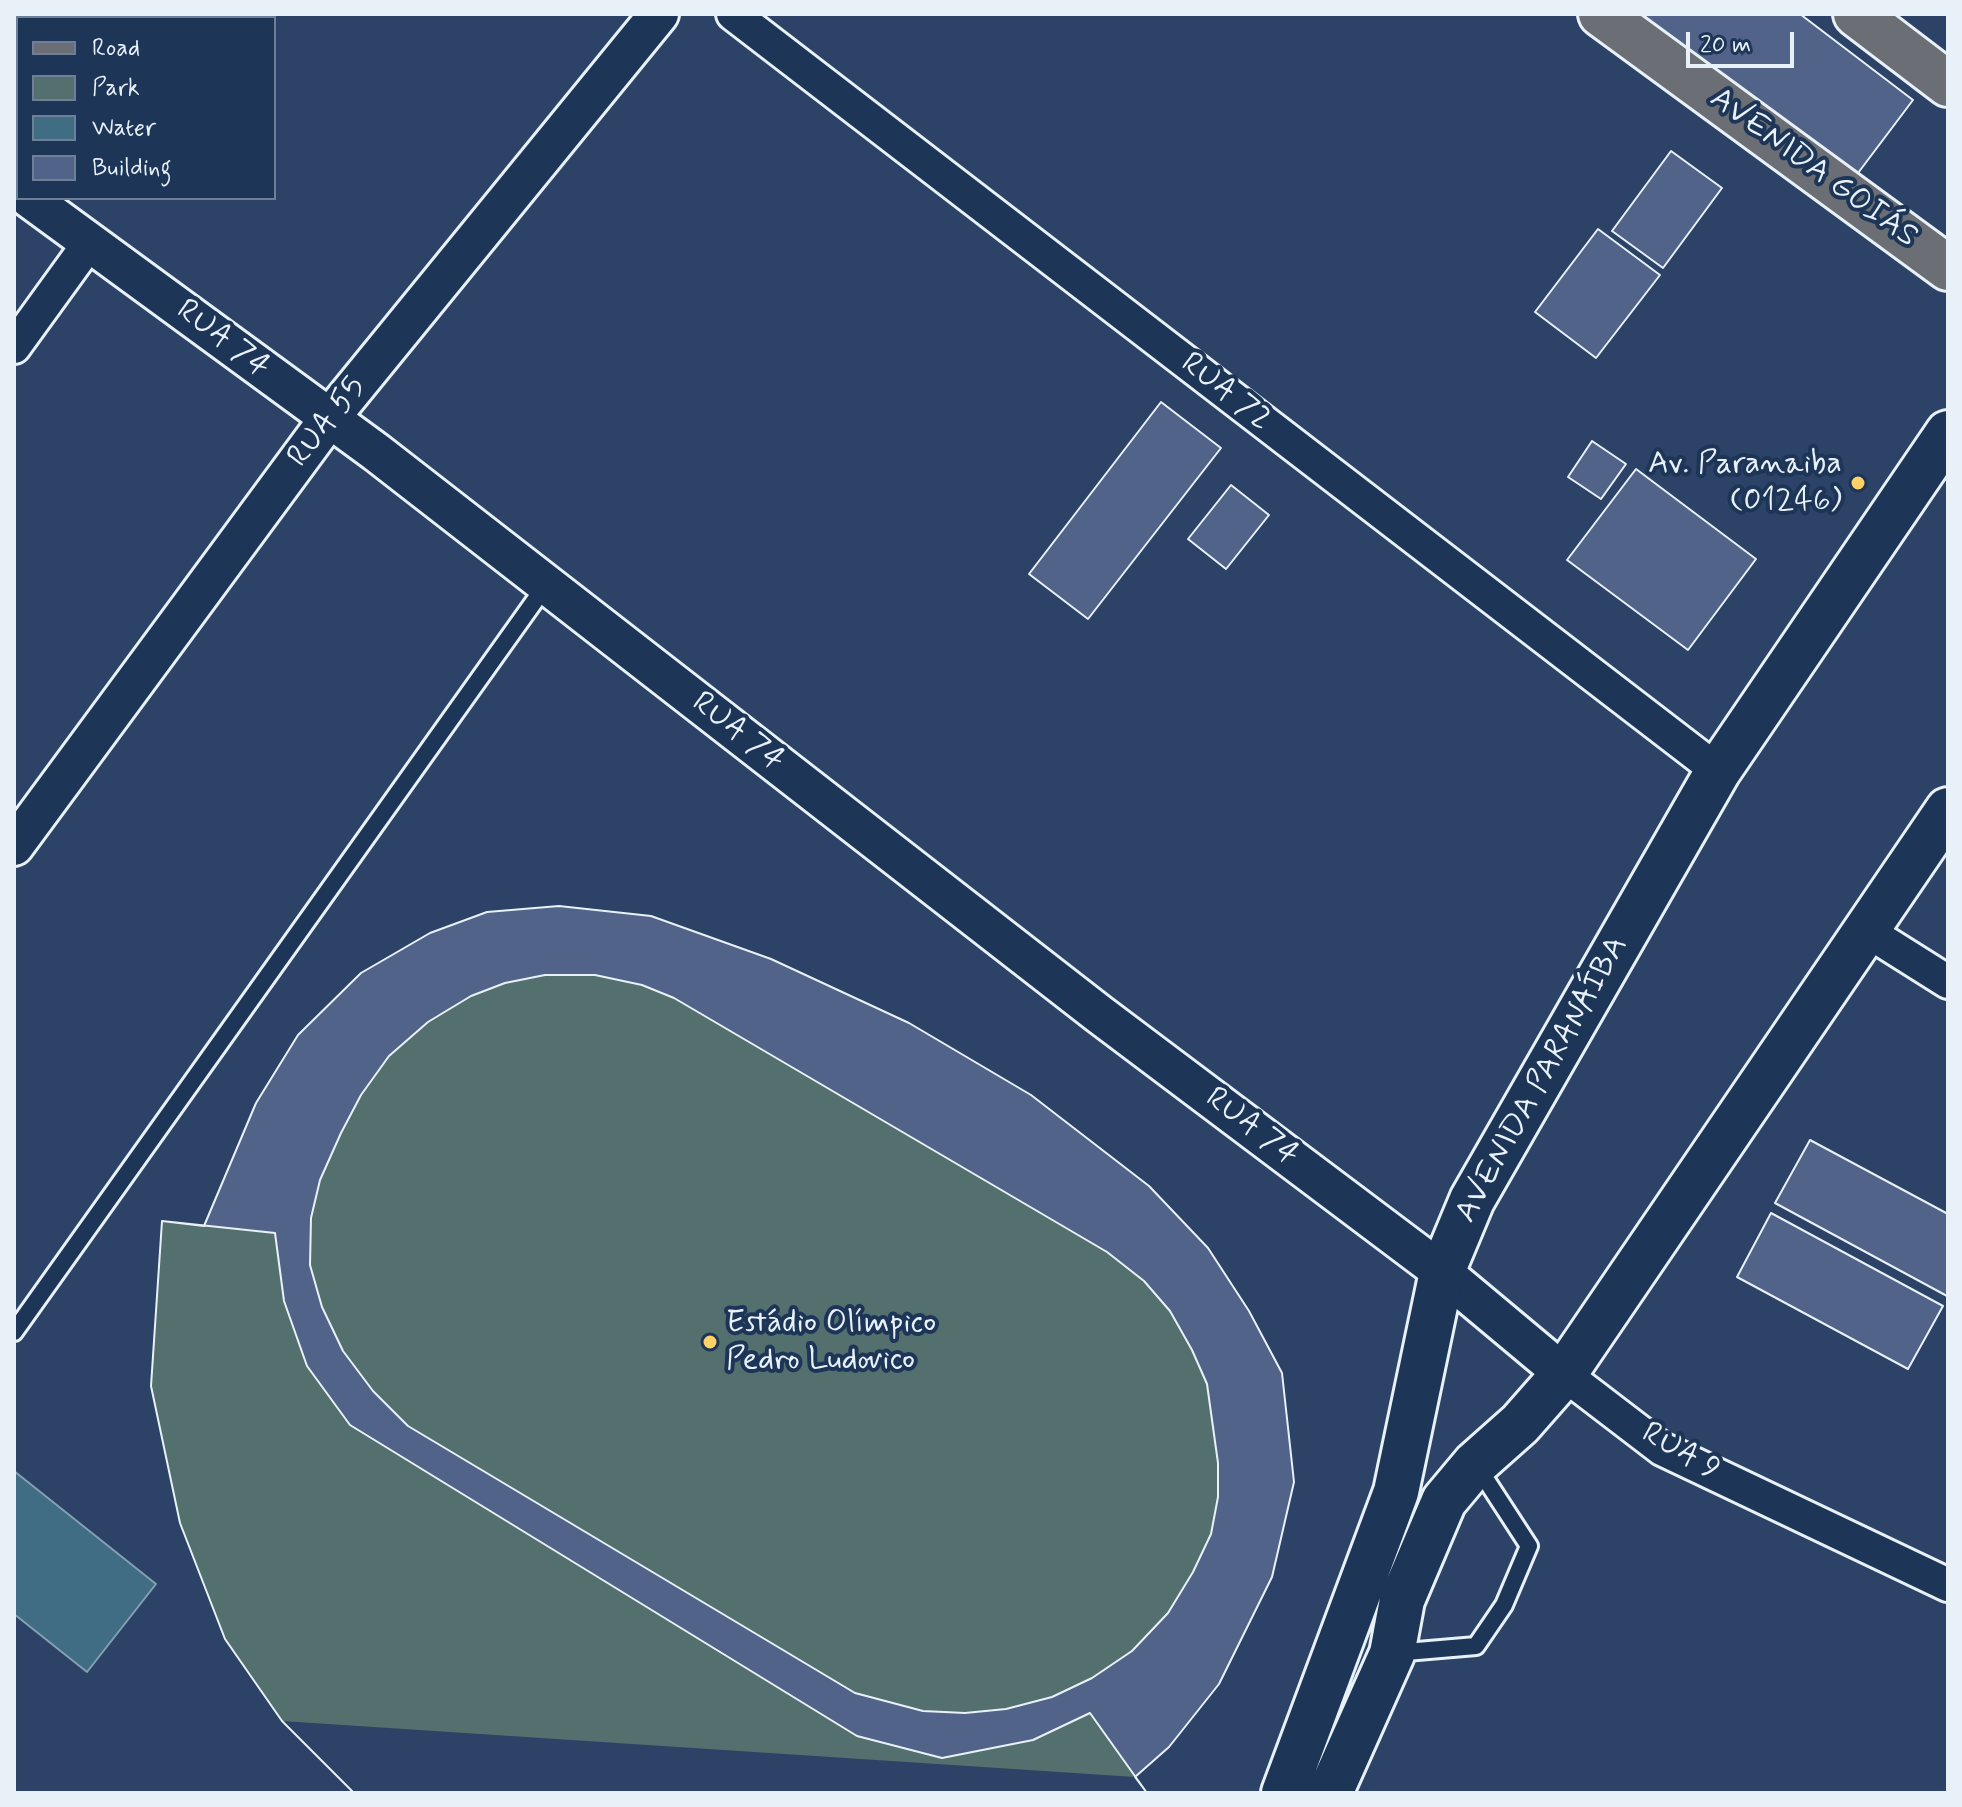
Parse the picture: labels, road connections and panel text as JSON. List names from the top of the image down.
{
  "streets": {
    "main road": ["AVENIDA GOIÁS", "AVENIDA PARANAÍBA"],
    "street": [
      "RUA 74",
      "RUA 72",
      "RUA 55",
      "RUA 9"
    ]
  },
  "crossings": [
    ["RUA 74", "RUA 55"],
    ["RUA 74", "AVENIDA PARANAÍBA"],
    ["RUA 74", "RUA 9"],
    ["RUA 72", "AVENIDA PARANAÍBA"],
    ["AVENIDA PARANAÍBA", "RUA 9"]
  ],
  "places": ["Av. Paranaiba (01246)", "Estádio Olímpico Pedro Ludovico"],
  "legend": [
    "Road",
    "Park",
    "Water",
    "Building"
  ],
  "scale_bar": "20 m"
}
